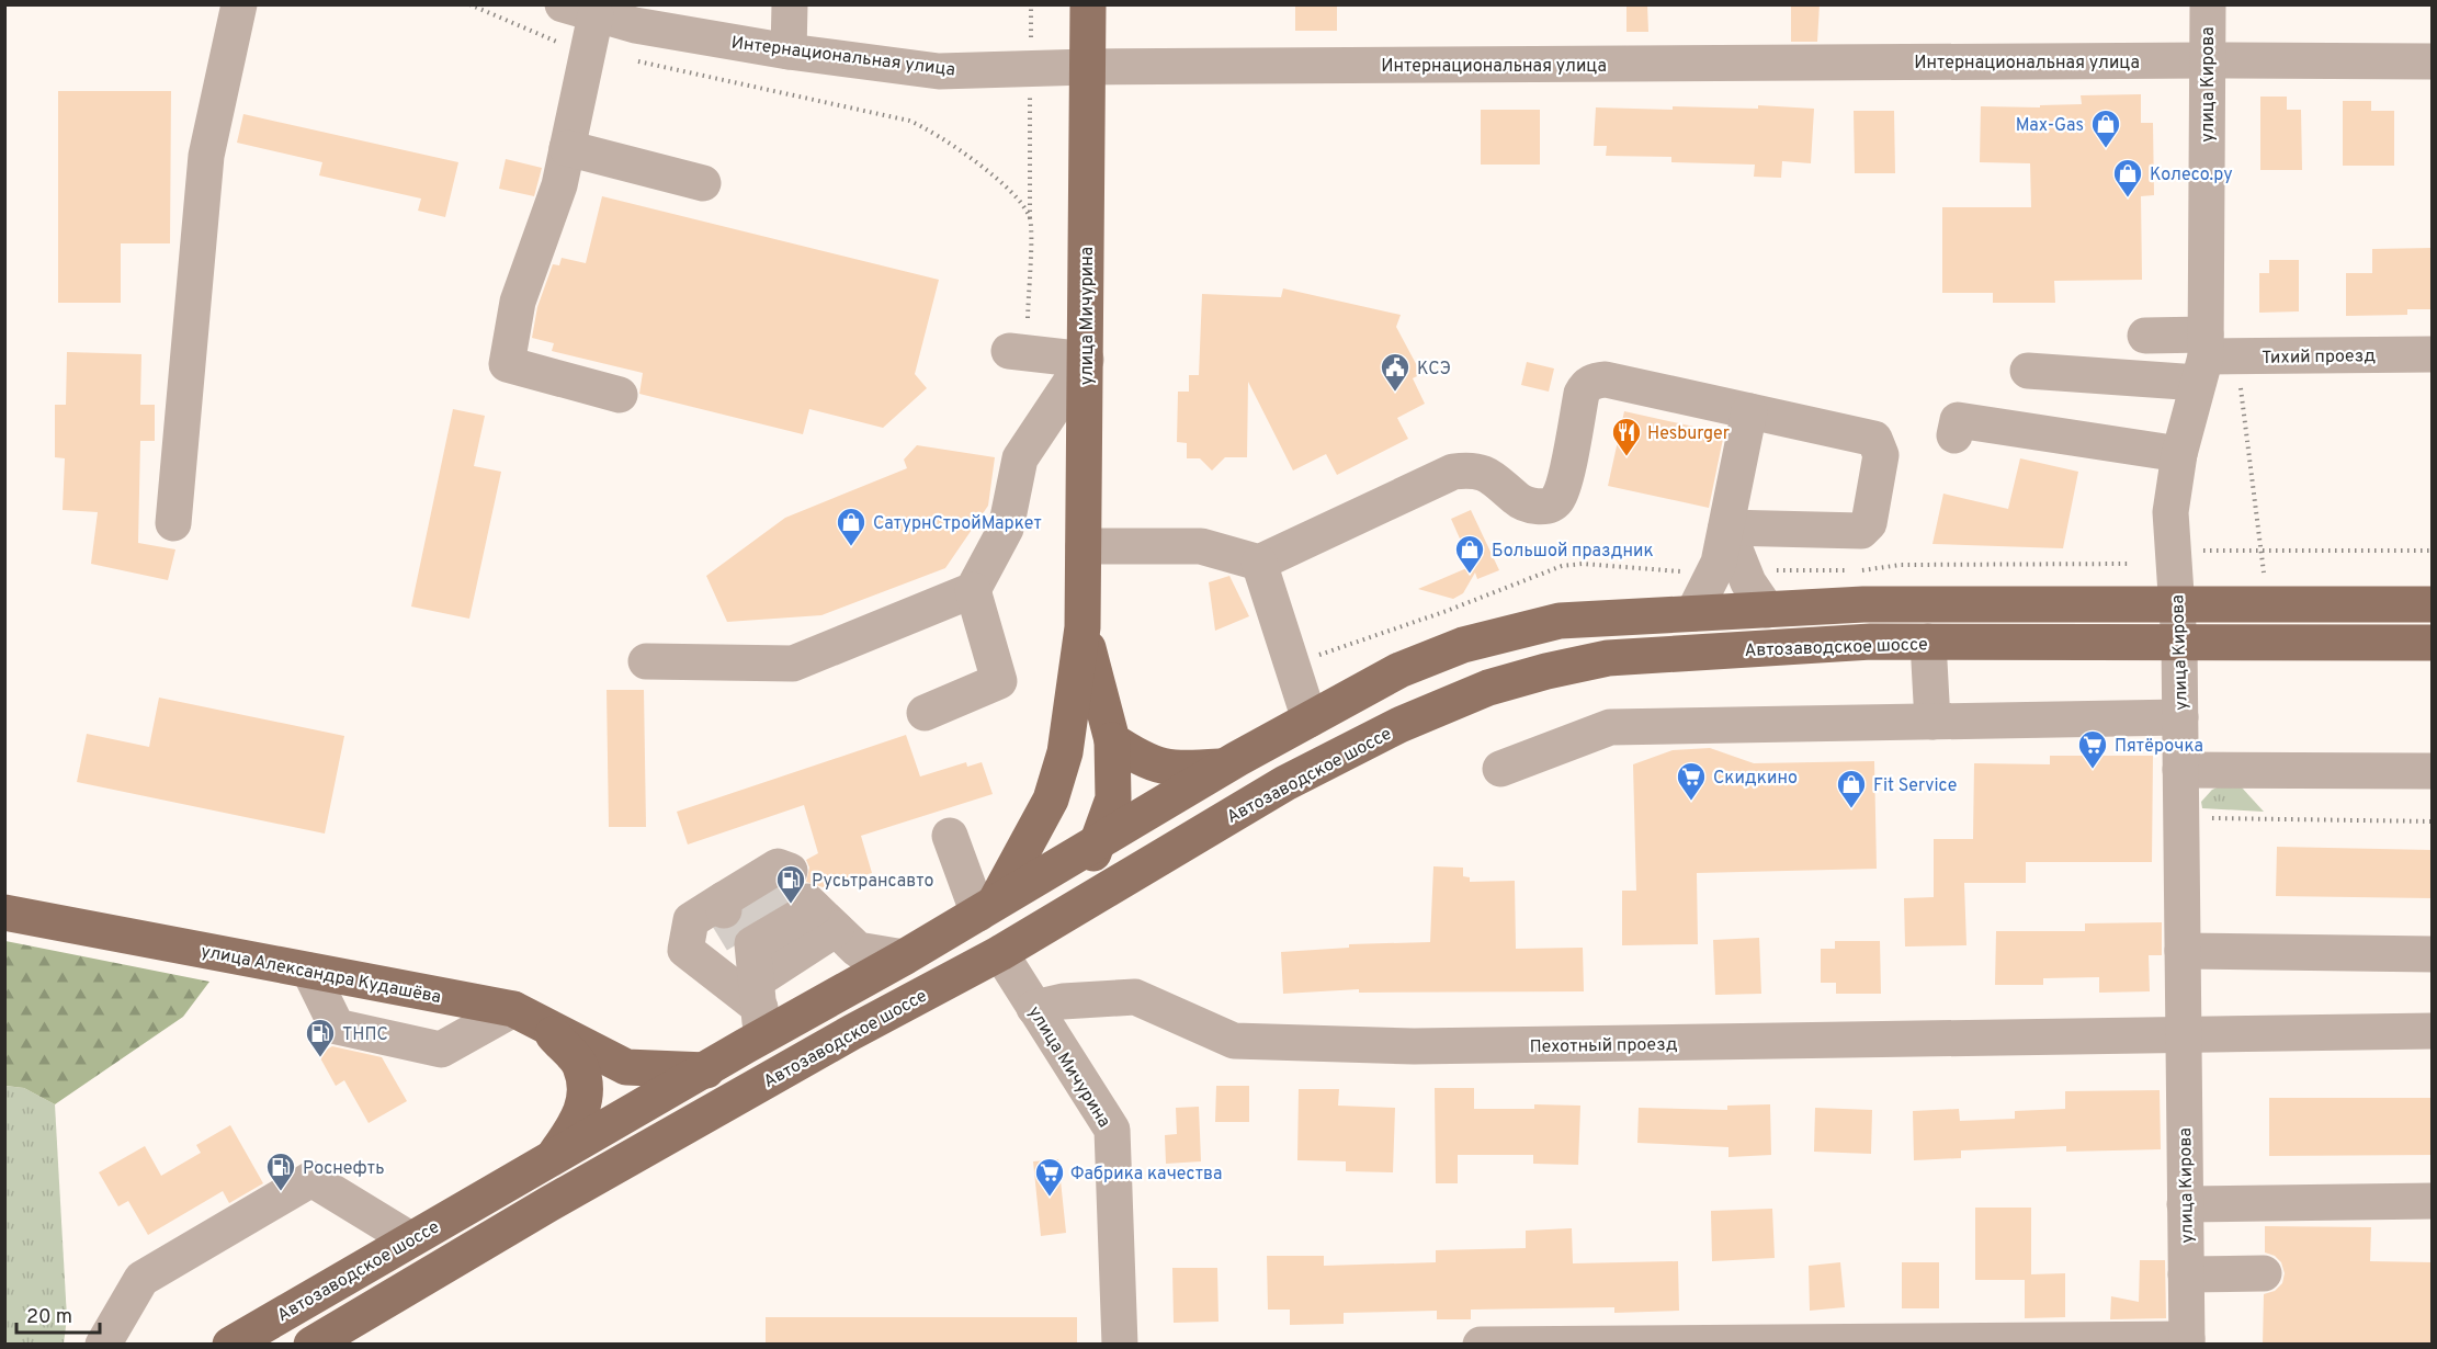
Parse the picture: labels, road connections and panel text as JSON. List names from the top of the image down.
{
  "streets": {
    "main road": ["улица Мичурина", "Автозаводское шоссе", "улица Александра Кудашёва"],
    "street": [
      "Интернациональная улица",
      "улица Кирова",
      "Тихий проезд",
      "Пехотный проезд"
    ]
  },
  "crossings": [
    ["Интернациональная улица", "улица Кирова"],
    ["Интернациональная улица", "улица Мичурина"],
    ["улица Кирова", "Тихий проезд"],
    ["улица Кирова", "Автозаводское шоссе"],
    ["улица Кирова", "Пехотный проезд"],
    ["улица Мичурина", "Автозаводское шоссе"],
    ["улица Мичурина", "Пехотный проезд"],
    ["Автозаводское шоссе", "улица Александра Кудашёва"]
  ],
  "places": {
    "shop": [
      "Max-Gas",
      "Колесо.ру",
      "СатурнСтройМаркет",
      "Большой праздник",
      "Fit Service"
    ],
    "public building": ["КСЭ"],
    "restaurant": ["Hesburger"],
    "supermarket": ["Пятёрочка", "Скидкино", "Фабрика качества"],
    "fuel station": ["Русьтрансавто", "ТНПС", "Роснефть"]
  },
  "scale_bar": "20 m"
}
